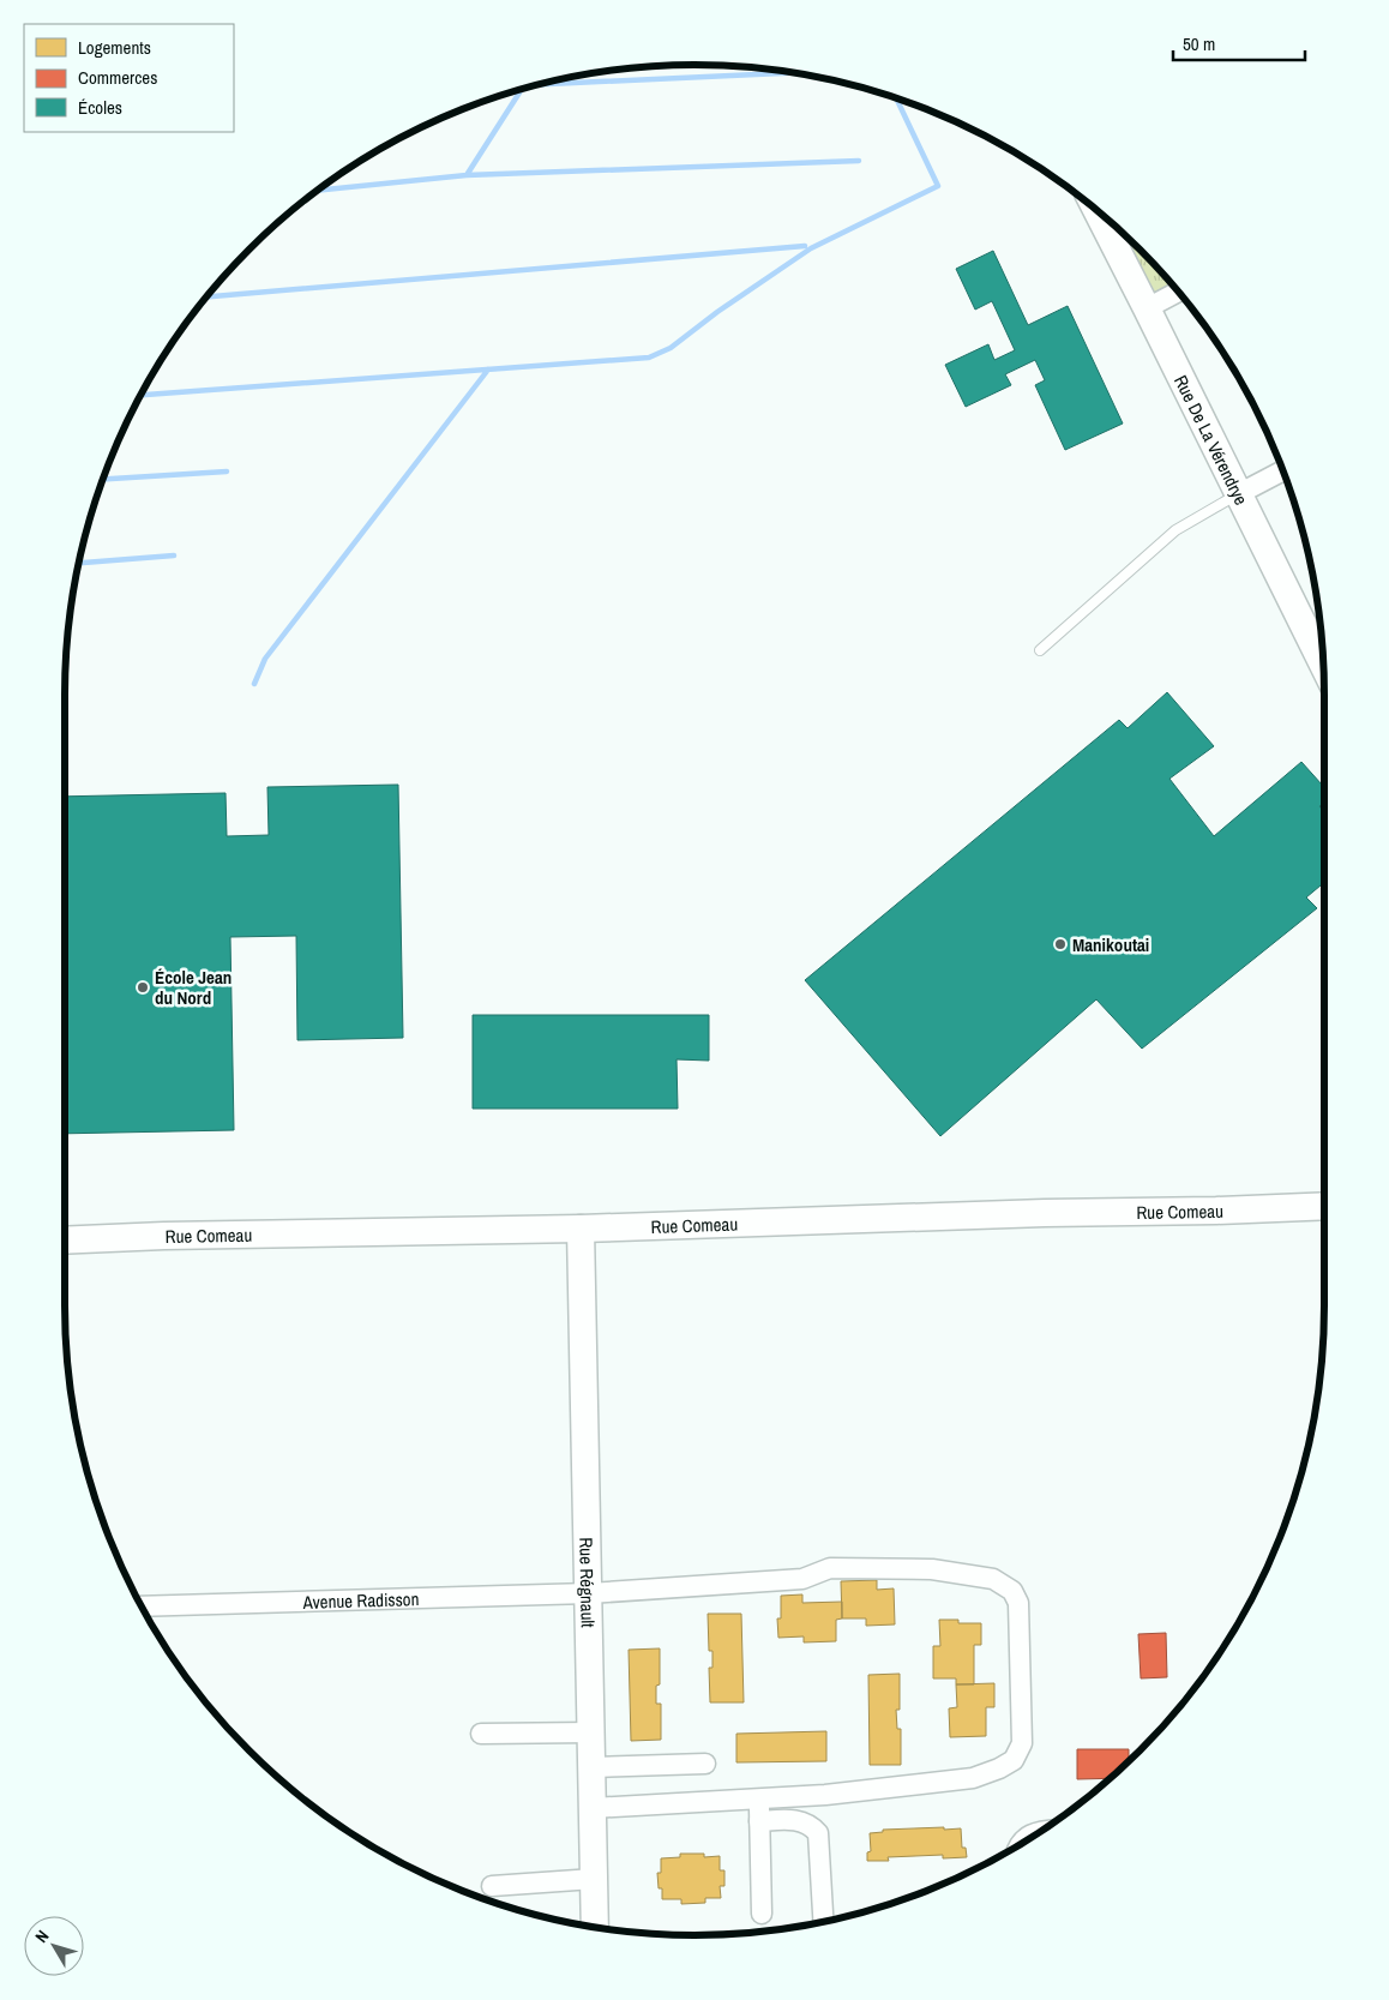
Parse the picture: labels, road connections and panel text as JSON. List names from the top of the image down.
{
  "streets": {
    "street": [
      "Rue De La Vérendrye",
      "Rue Comeau",
      "Rue Régnault",
      "Avenue Radisson"
    ]
  },
  "crossings": [
    ["Rue Comeau", "Rue Régnault"],
    ["Rue Régnault", "Avenue Radisson"]
  ],
  "places": ["Manikoutai", "École Jean du Nord"],
  "legend": ["Logements", "Commerces", "Écoles"],
  "scale_bar": "50 m",
  "north": "top left"
}
